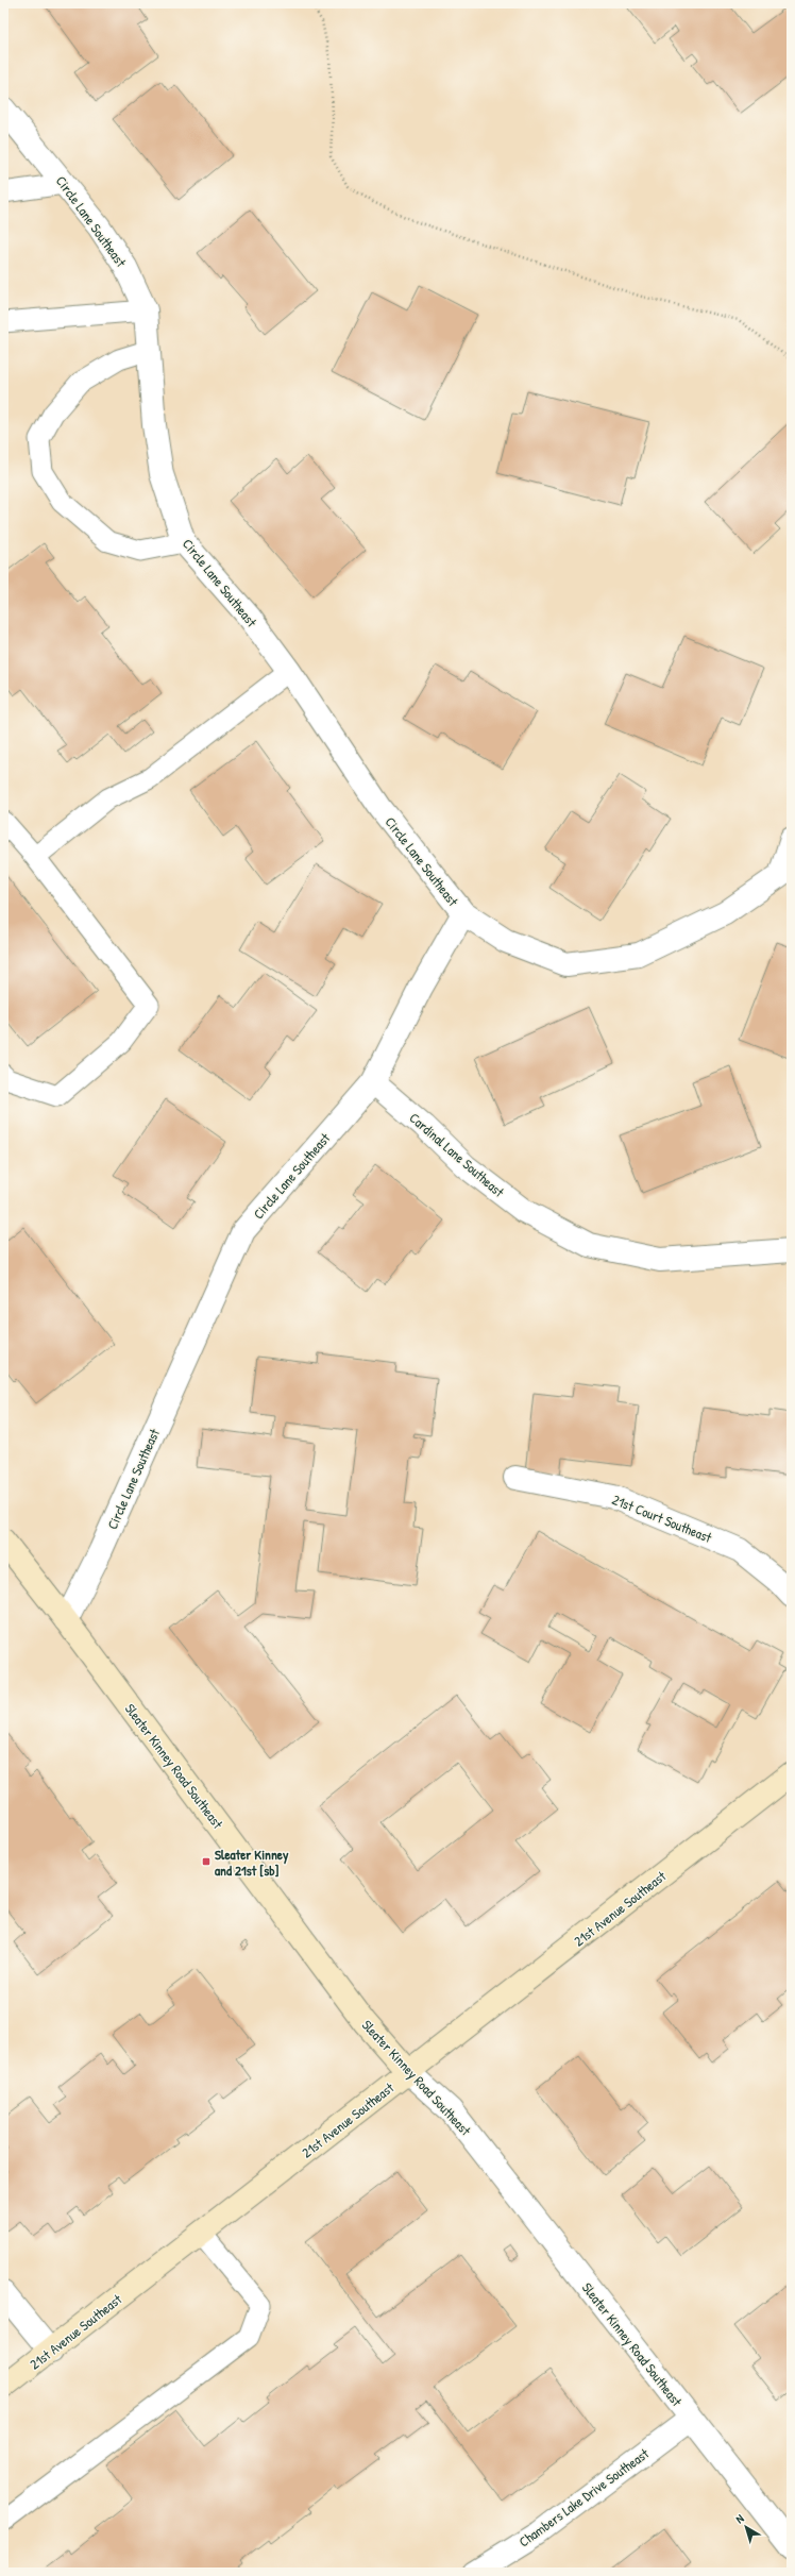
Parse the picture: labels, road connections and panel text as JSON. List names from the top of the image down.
{
  "streets": {
    "street": [
      "Circle Lane Southeast",
      "Cardinal Lane Southeast",
      "21st Court Southeast",
      "Sleater Kinney Road Southeast",
      "21st Avenue Southeast",
      "Chambers Lake Drive Southeast"
    ]
  },
  "crossings": [
    ["Circle Lane Southeast", "Cardinal Lane Southeast"],
    ["Circle Lane Southeast", "Sleater Kinney Road Southeast"],
    ["Sleater Kinney Road Southeast", "21st Avenue Southeast"],
    ["Sleater Kinney Road Southeast", "Chambers Lake Drive Southeast"]
  ],
  "places": {
    "transit": ["Sleater Kinney and 21st [sb]"]
  },
  "north": "top left"
}
